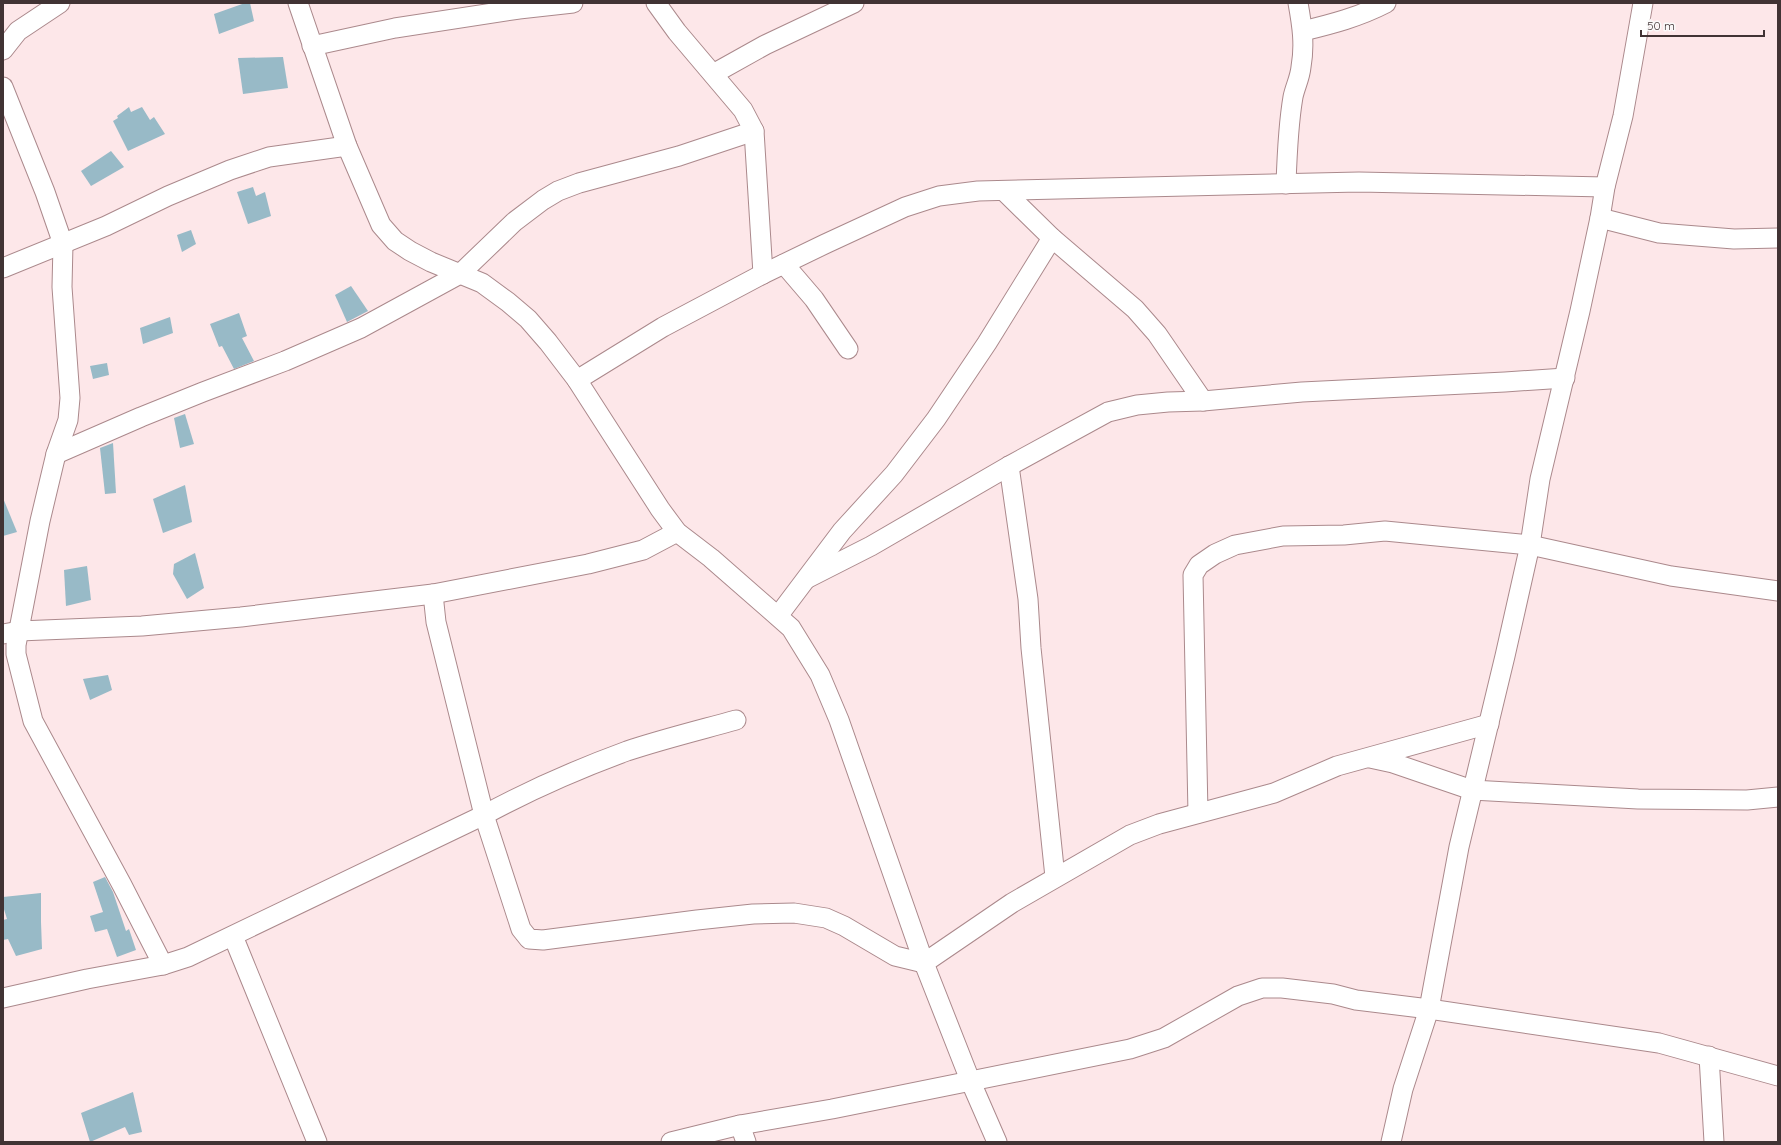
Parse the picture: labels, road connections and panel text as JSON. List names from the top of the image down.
{
  "scale_bar": "50 m"
}
